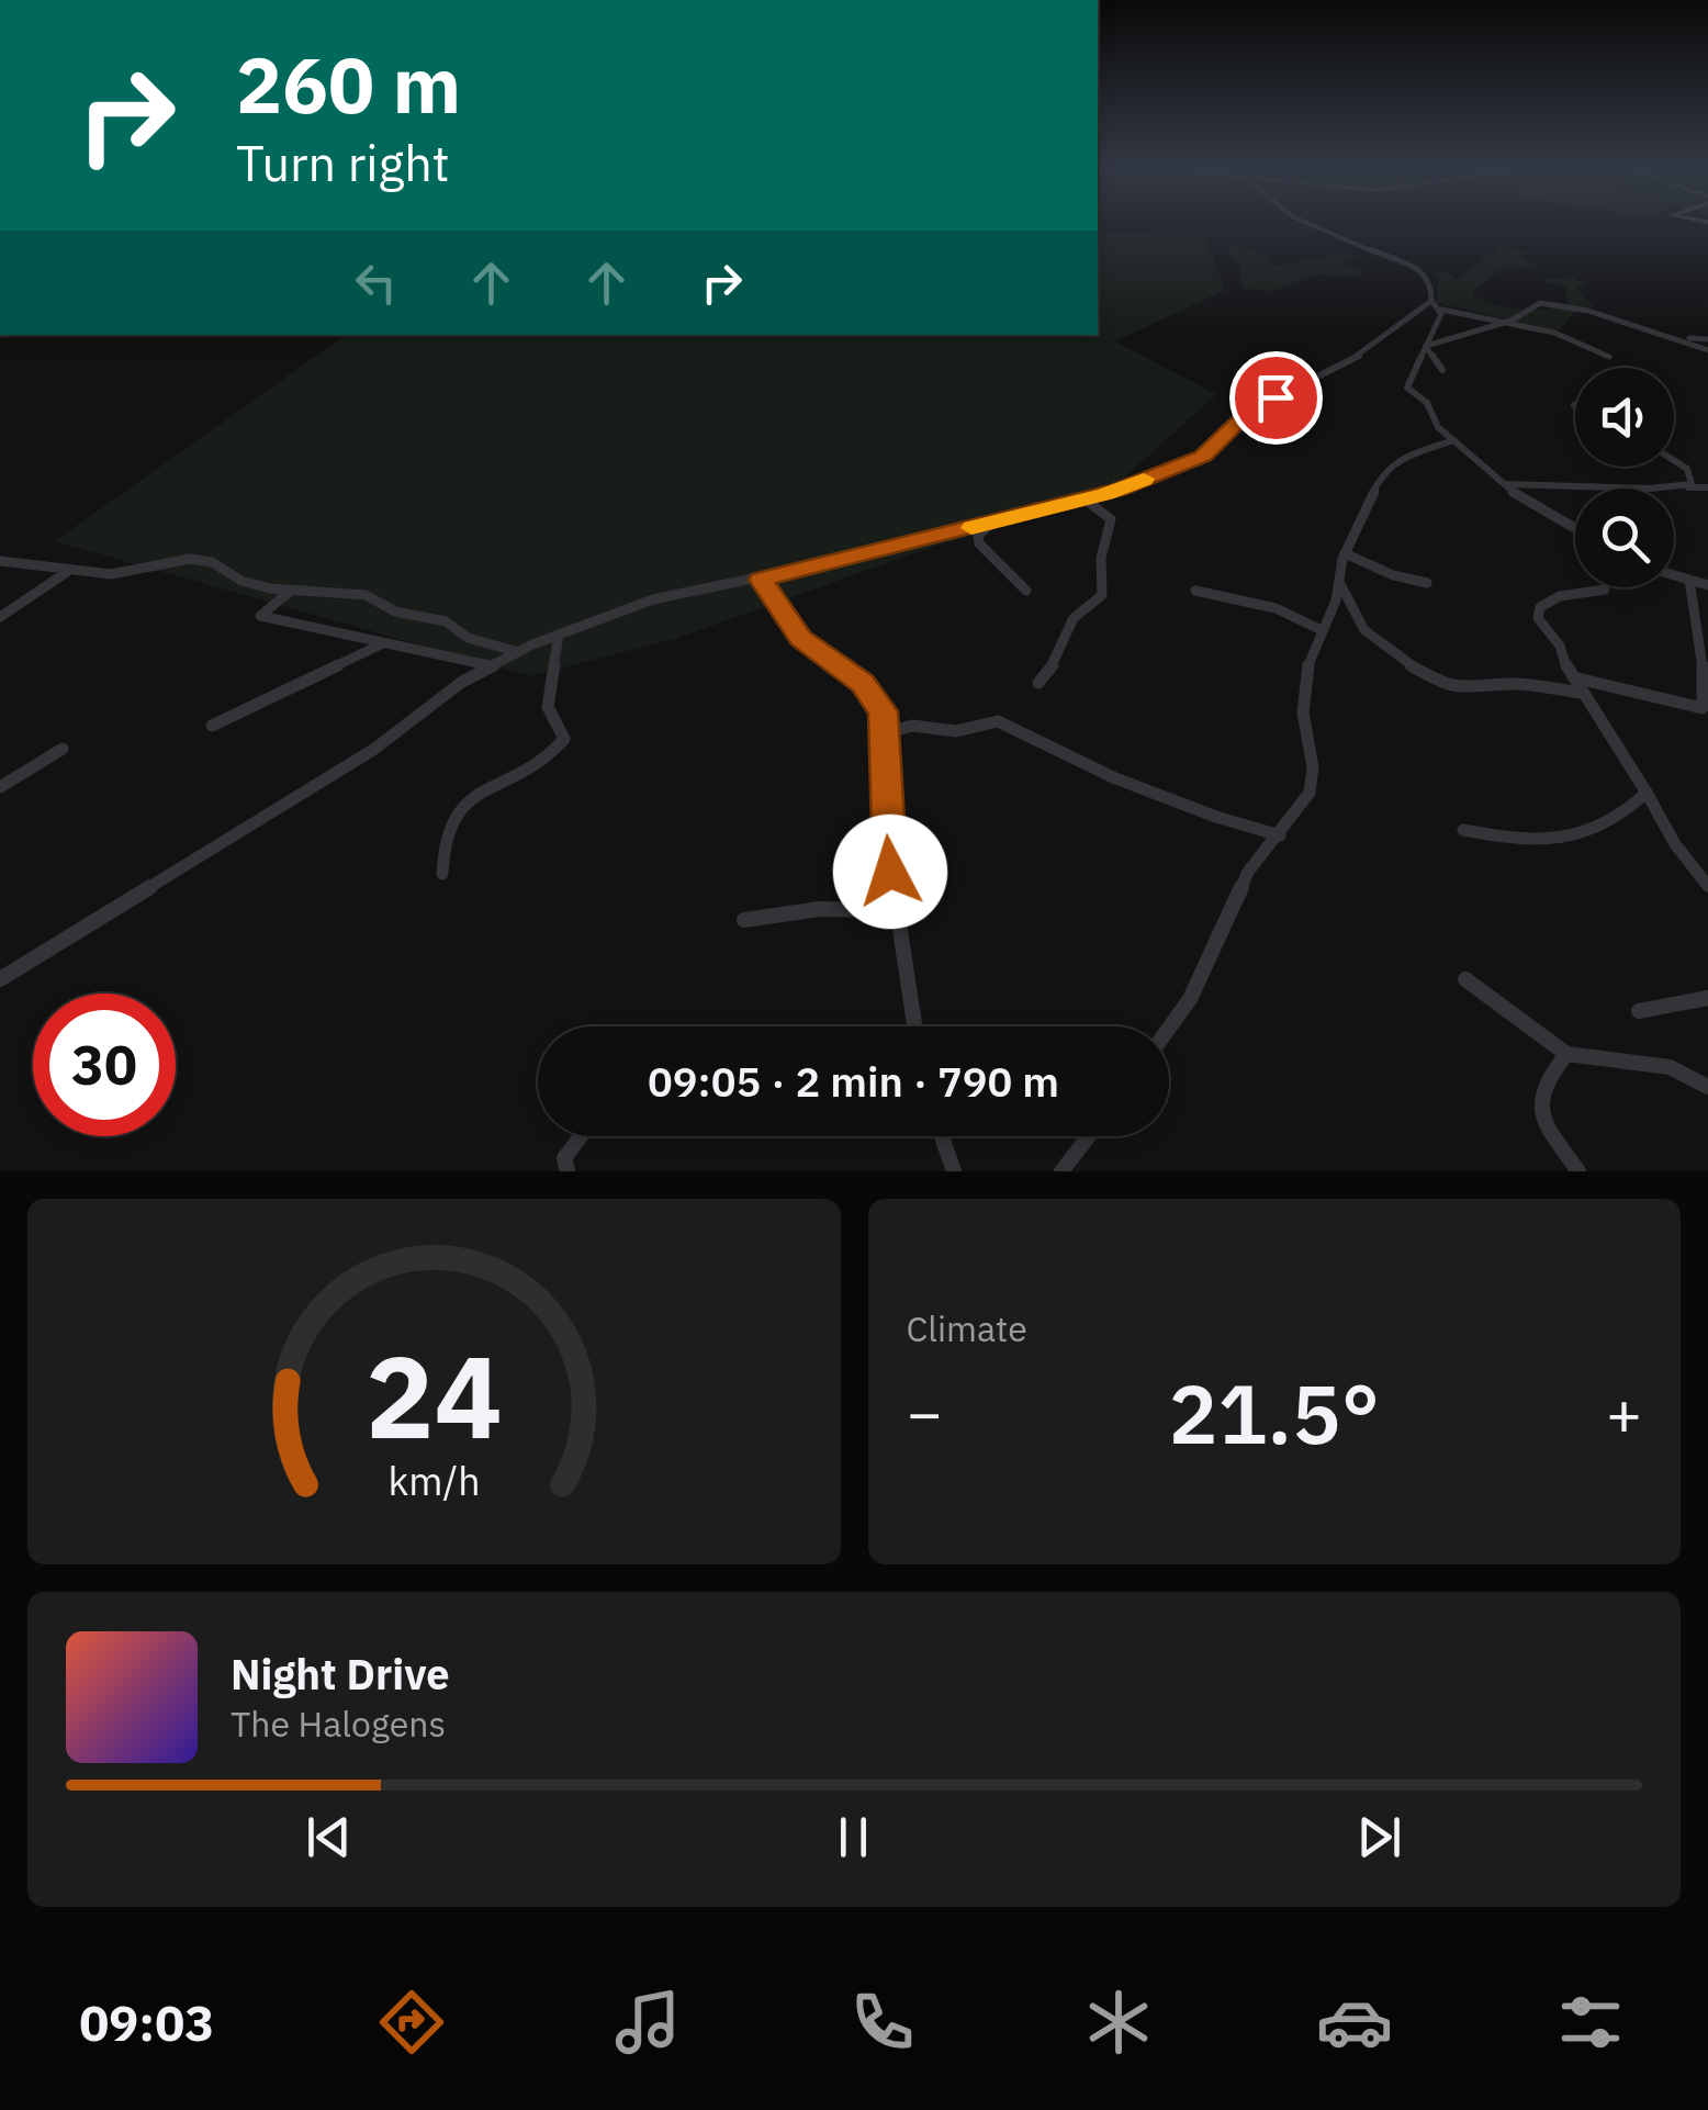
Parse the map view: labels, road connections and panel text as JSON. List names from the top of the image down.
{
  "page": {
    "turn": ["260 m", "Turn right"],
    "limit": "30",
    "trip": "09:05 · 2 min · 790 m",
    "tile": "Climate",
    "heat": ["−", "21.5°", "+"],
    "song": ["Night Drive", "The Halogens"],
    "tabs": "09:03",
    "gauge": ["24", "km/h"]
  }
}
